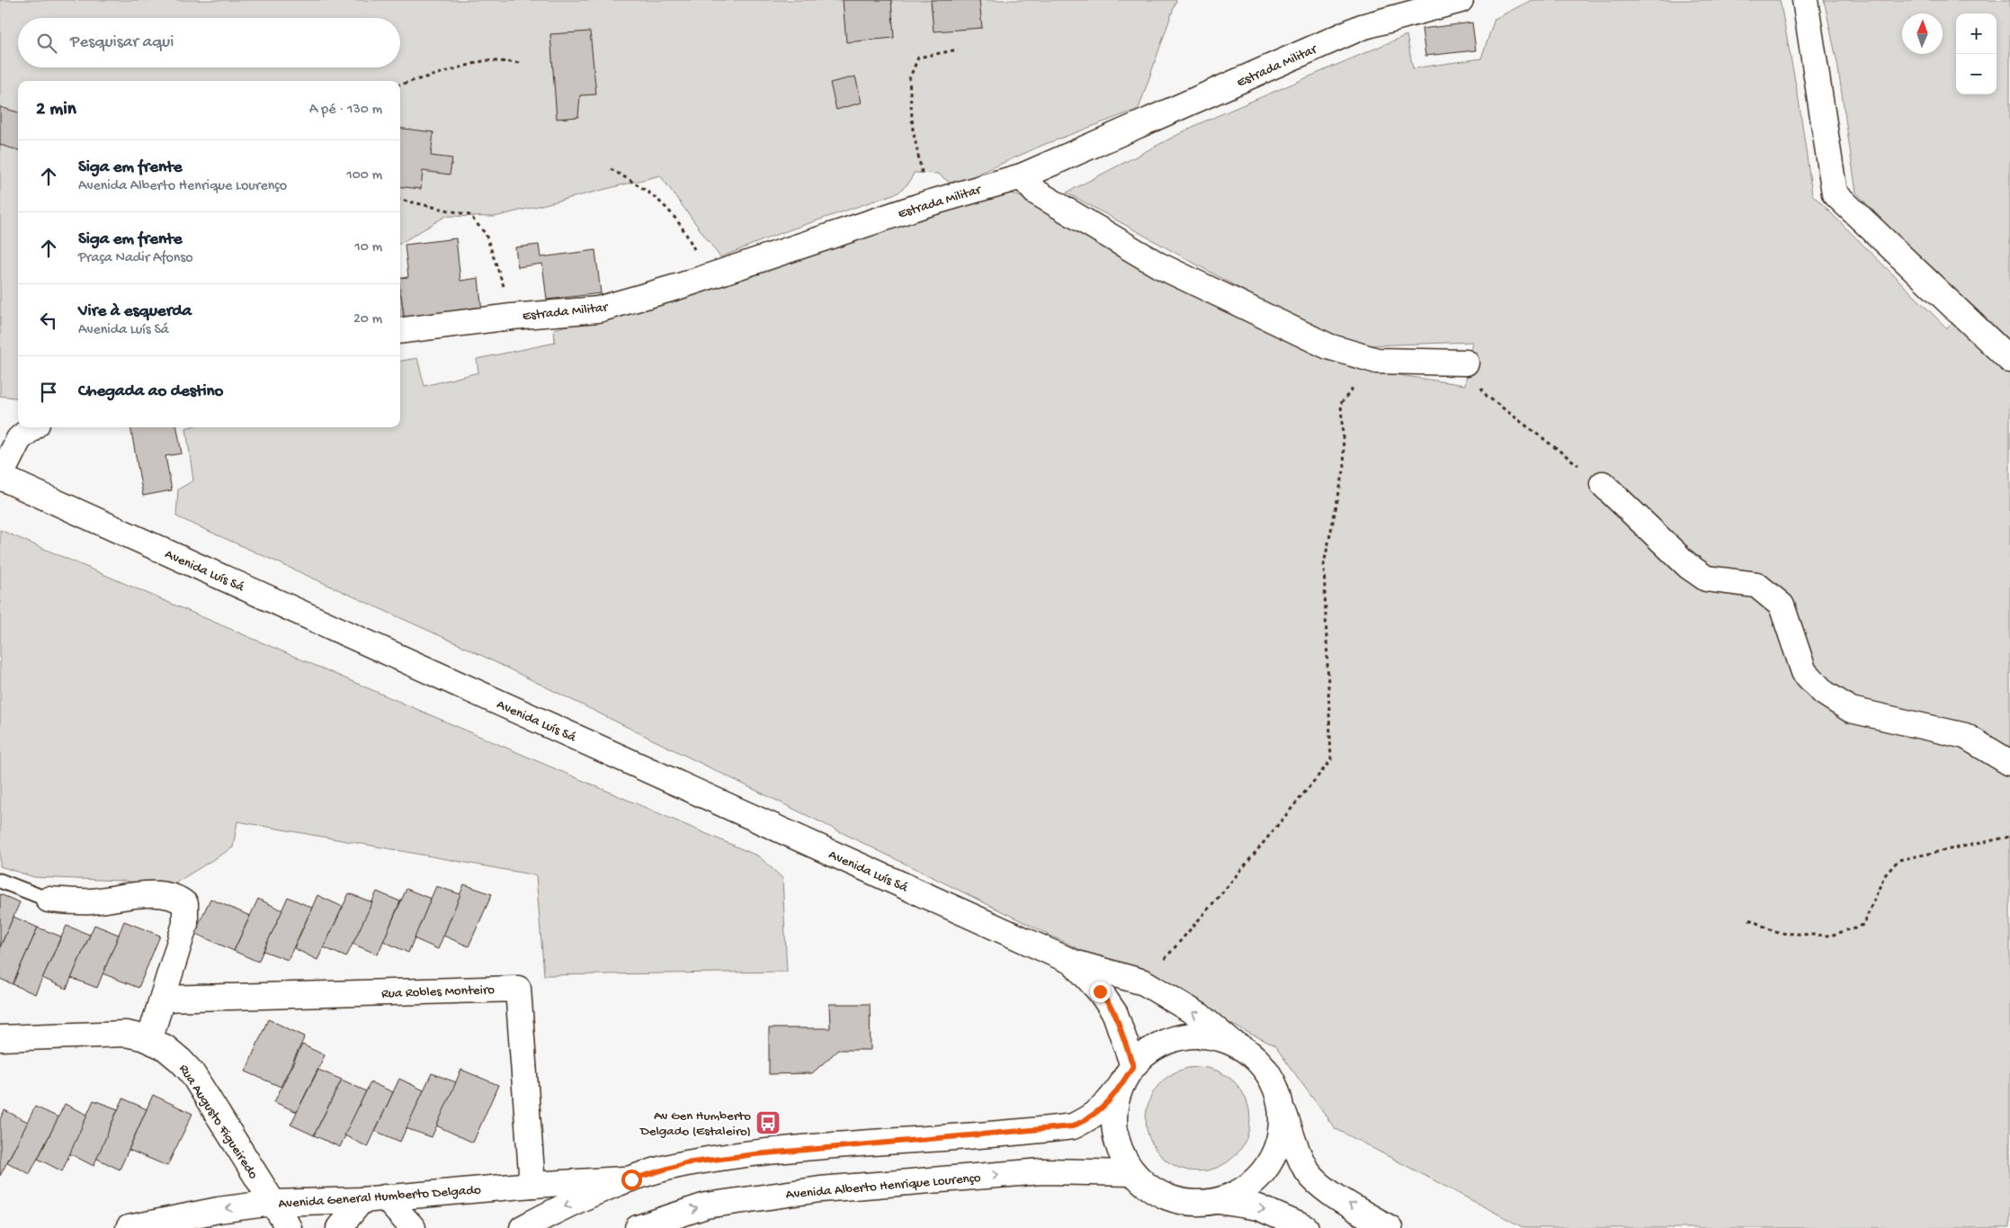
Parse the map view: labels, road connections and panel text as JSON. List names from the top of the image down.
{
  "streets": {
    "street": [
      "Estrada Militar",
      "Avenida Luís Sá",
      "Rua Robles Monteiro",
      "Rua Augusto Figueiredo",
      "Avenida Alberto Henrique Lourenço",
      "Avenida General Humberto Delgado"
    ]
  },
  "crossings": [
    ["Rua Robles Monteiro", "Avenida General Humberto Delgado"],
    ["Rua Augusto Figueiredo", "Avenida General Humberto Delgado"]
  ],
  "places": {
    "bus stop": ["Av Gen Humberto Delgado (Estaleiro)"]
  },
  "north": "top",
  "page": {
    "map_buttons": ["+", "−"],
    "search": "Pesquisar aqui",
    "heading": ["2 min", "A pé · 130 m"],
    "list": [
      ["Siga em frente", "Avenida Alberto Henrique Lourenço", "100 m"],
      ["Siga em frente", "Praça Nadir Afonso", "10 m"],
      ["Vire à esquerda", "Avenida Luís Sá", "20 m"],
      "Chegada ao destino"
    ]
  }
}
